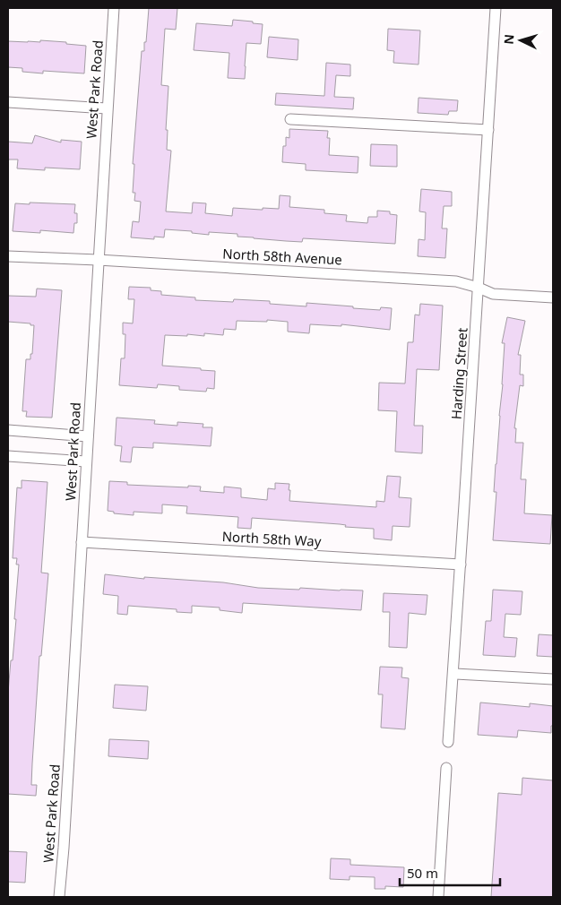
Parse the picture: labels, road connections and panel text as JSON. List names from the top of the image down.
{
  "streets": {
    "street": [
      "West Park Road",
      "North 58th Avenue",
      "Harding Street",
      "North 58th Way"
    ]
  },
  "crossings": [
    ["West Park Road", "North 58th Avenue"],
    ["West Park Road", "North 58th Way"],
    ["North 58th Avenue", "Harding Street"],
    ["Harding Street", "North 58th Way"]
  ],
  "scale_bar": "50 m",
  "north": "left"
}
